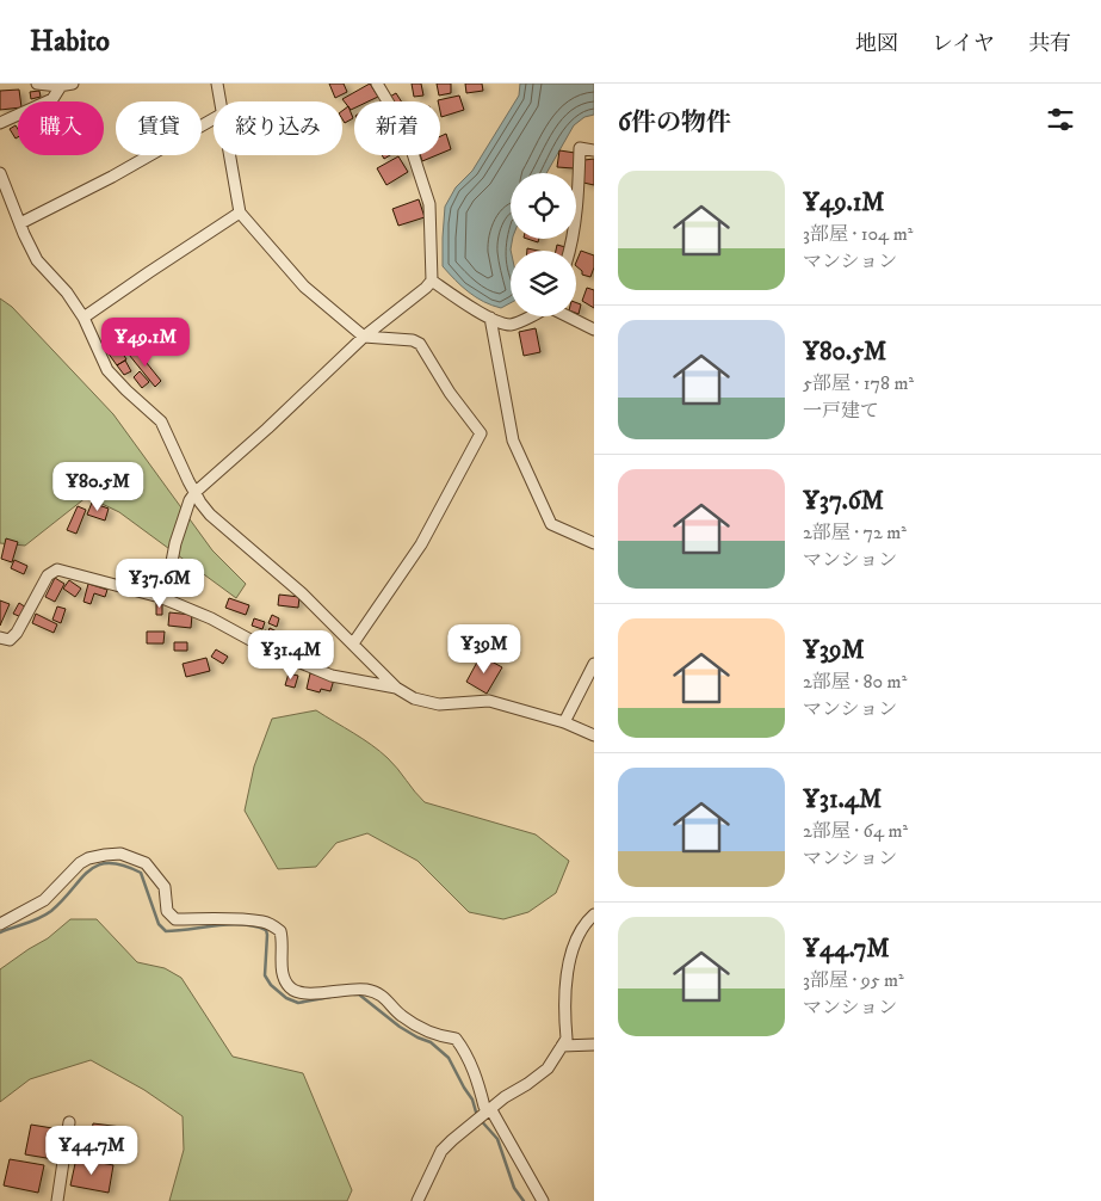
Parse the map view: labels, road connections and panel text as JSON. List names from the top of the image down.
{
  "page": {
    "header": "Habito",
    "nav": ["地図", "レイヤ", "共有"],
    "heading": "6件の物件",
    "chip": [
      "購入",
      "賃貸",
      "絞り込み",
      "新着"
    ],
    "list": [
      {
        "name": "¥49.1M",
        "note": "3部屋 · 104 m² · マンション"
      },
      {
        "name": "¥80.5M",
        "note": "5部屋 · 178 m² · 一戸建て"
      },
      {
        "name": "¥37.6M",
        "note": "2部屋 · 72 m² · マンション"
      },
      {
        "name": "¥39M",
        "note": "2部屋 · 80 m² · マンション"
      },
      {
        "name": "¥31.4M",
        "note": "2部屋 · 64 m² · マンション"
      },
      {
        "name": "¥44.7M",
        "note": "3部屋 · 95 m² · マンション"
      }
    ],
    "price": [
      "¥49.1M",
      "¥80.5M",
      "¥37.6M",
      "¥39M",
      "¥31.4M",
      "¥44.7M"
    ]
  }
}
